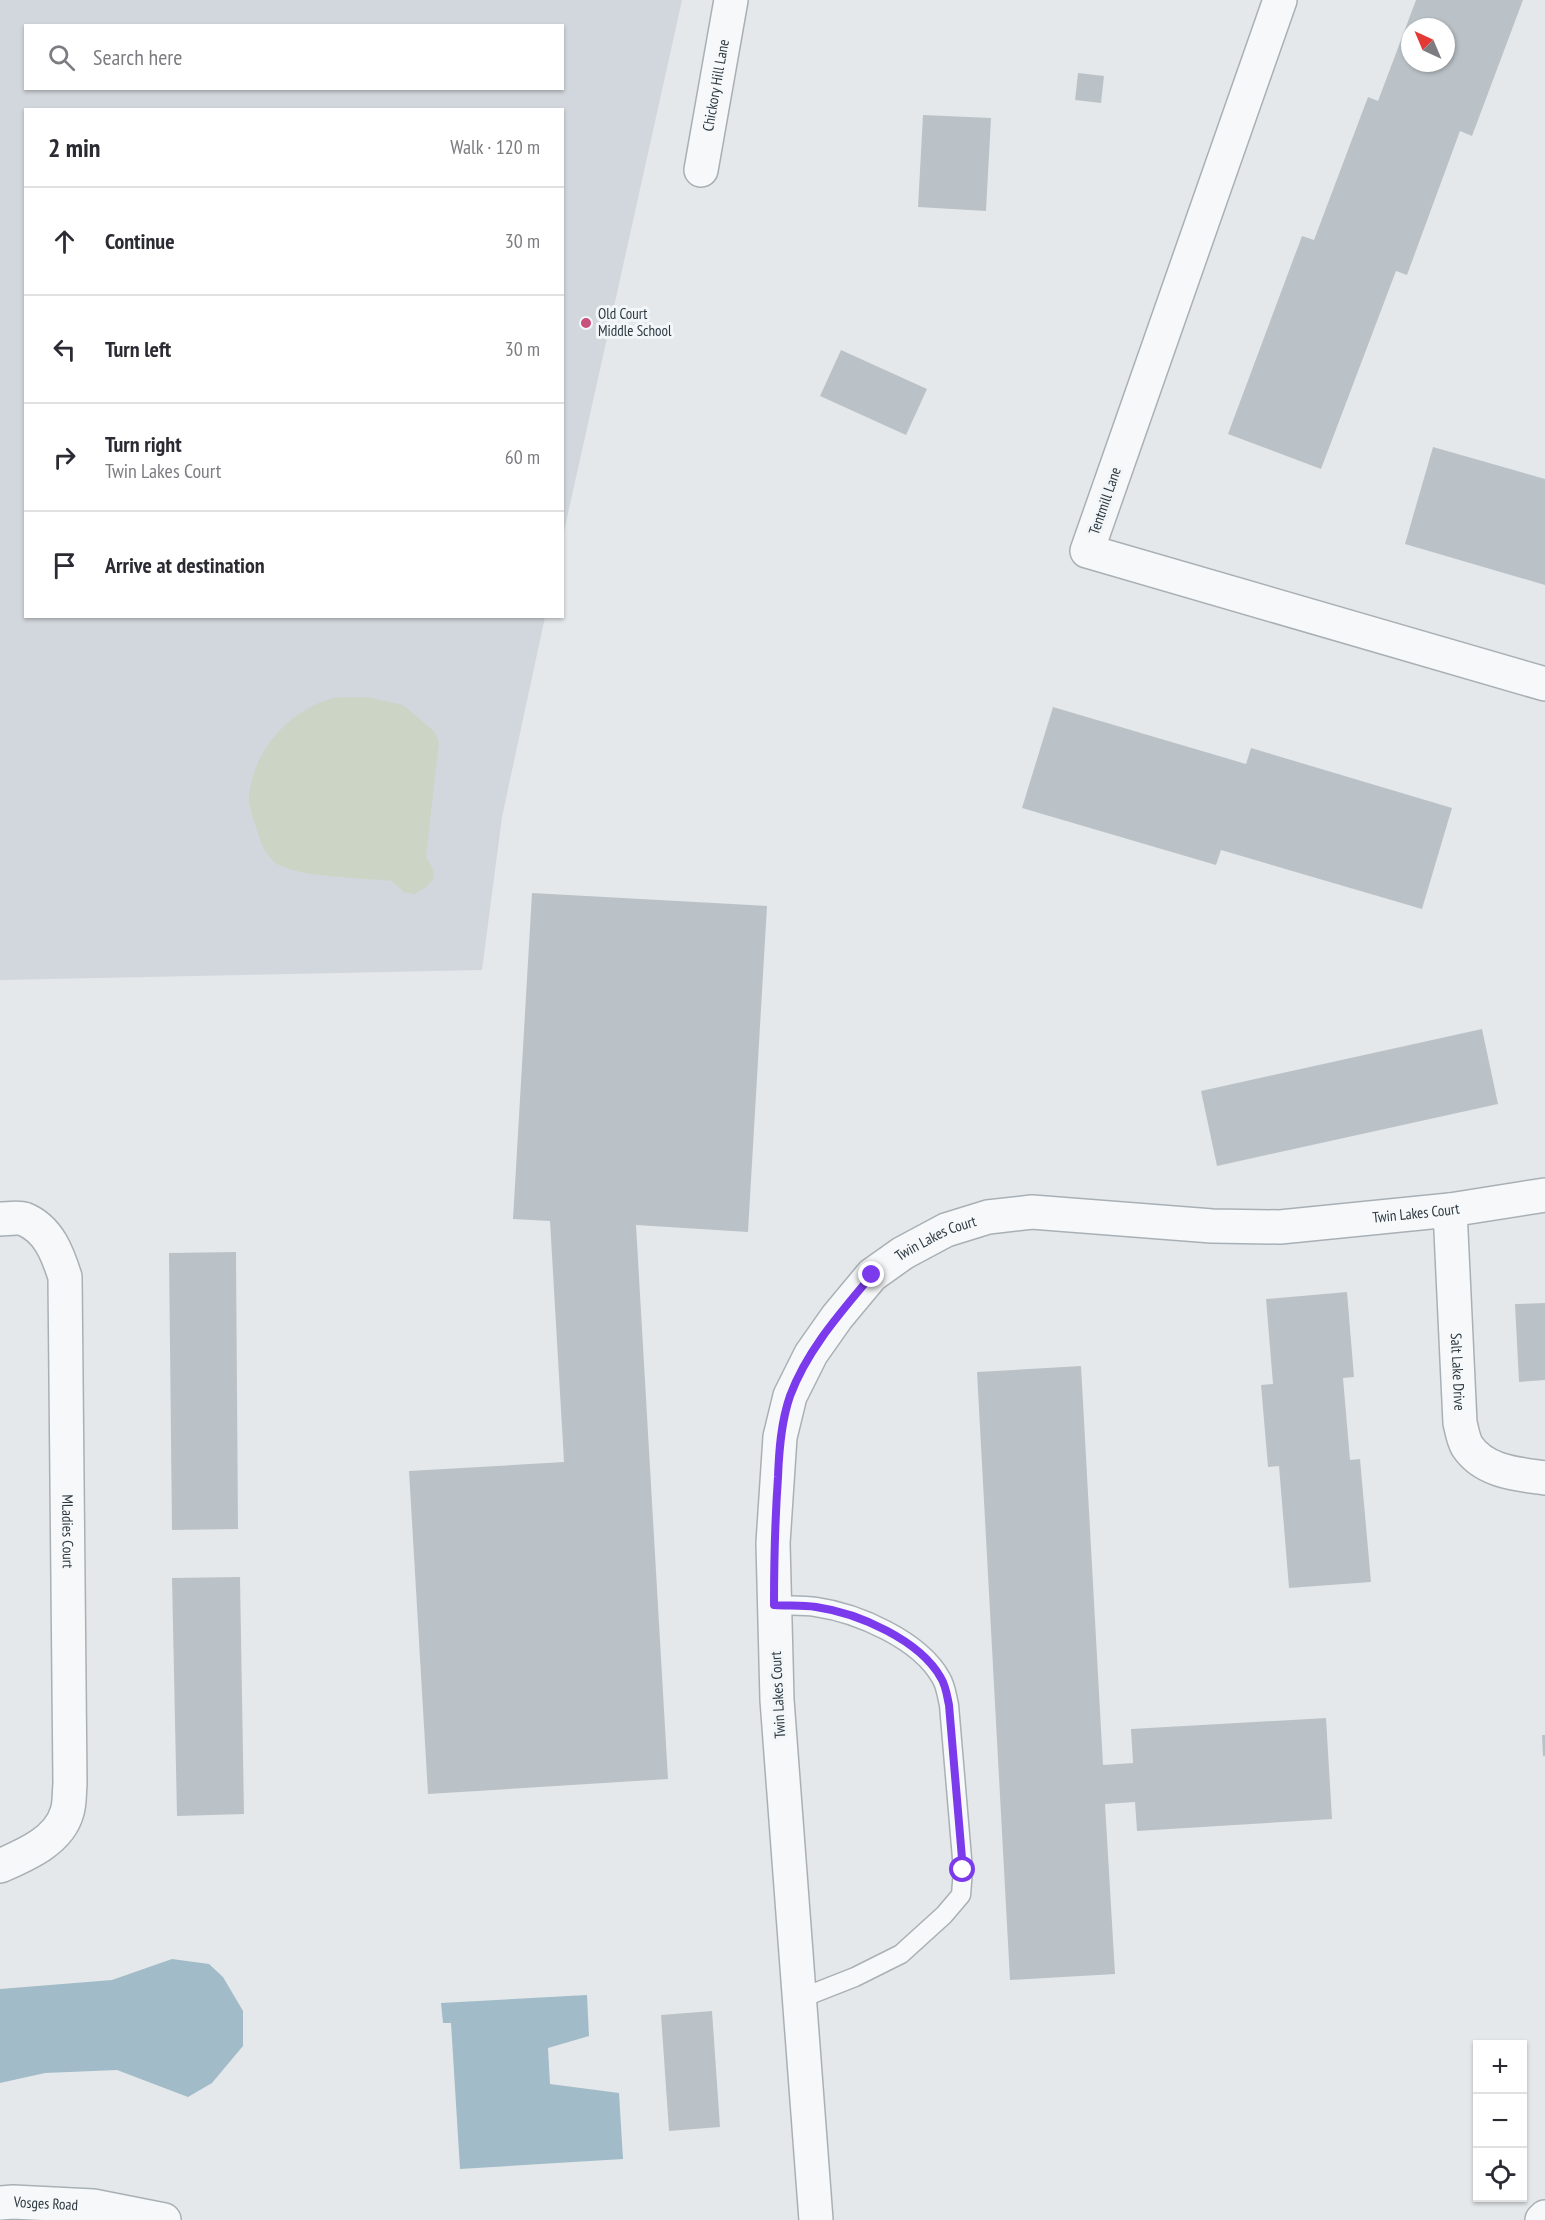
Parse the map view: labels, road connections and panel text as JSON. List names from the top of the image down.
{
  "streets": {
    "street": [
      "Chickory Hill Lane",
      "Tentmill Lane",
      "Twin Lakes Court",
      "Salt Lake Drive",
      "MLadies Court",
      "Vosges Road"
    ]
  },
  "crossings": [
    ["Twin Lakes Court", "Salt Lake Drive"]
  ],
  "places": ["Old Court Middle School"],
  "north": "top left",
  "page": {
    "search": "Search here",
    "heading": ["2 min", "Walk · 120 m"],
    "list": [
      ["Continue", "30 m"],
      ["Turn left", "30 m"],
      ["Turn right", "Twin Lakes Court", "60 m"],
      "Arrive at destination"
    ],
    "map_buttons": ["+", "−"]
  }
}
